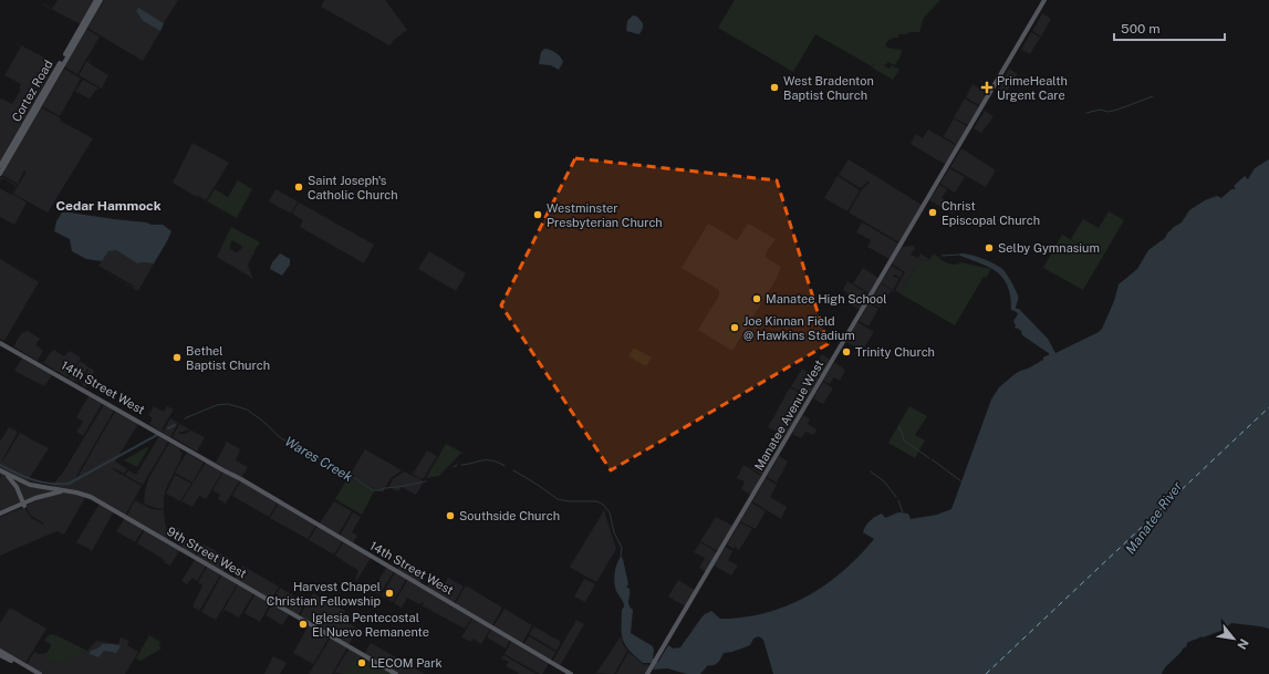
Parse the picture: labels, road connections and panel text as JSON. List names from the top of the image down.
{
  "streets": {
    "main road": [
      "Cortez Road",
      "14th Street West",
      "Manatee Avenue West",
      "9th Street West"
    ]
  },
  "districts": ["Cedar Hammock"],
  "water": ["Wares Creek", "Manatee River"],
  "places": {
    "other": [
      "West Bradenton Baptist Church",
      "Saint Joseph's Catholic Church",
      "Christ Episcopal Church",
      "Westminster Presbyterian Church",
      "Selby Gymnasium",
      "Manatee High School",
      "Joe Kinnan Field @ Hawkins Stadium",
      "Trinity Church",
      "Bethel Baptist Church",
      "Southside Church",
      "Harvest Chapel Christian Fellowship",
      "Iglesia Pentecostal El Nuevo Remanente",
      "LECOM Park"
    ],
    "health": ["PrimeHealth Urgent Care"]
  },
  "scale_bar": "500 m",
  "north": "bottom right"
}
